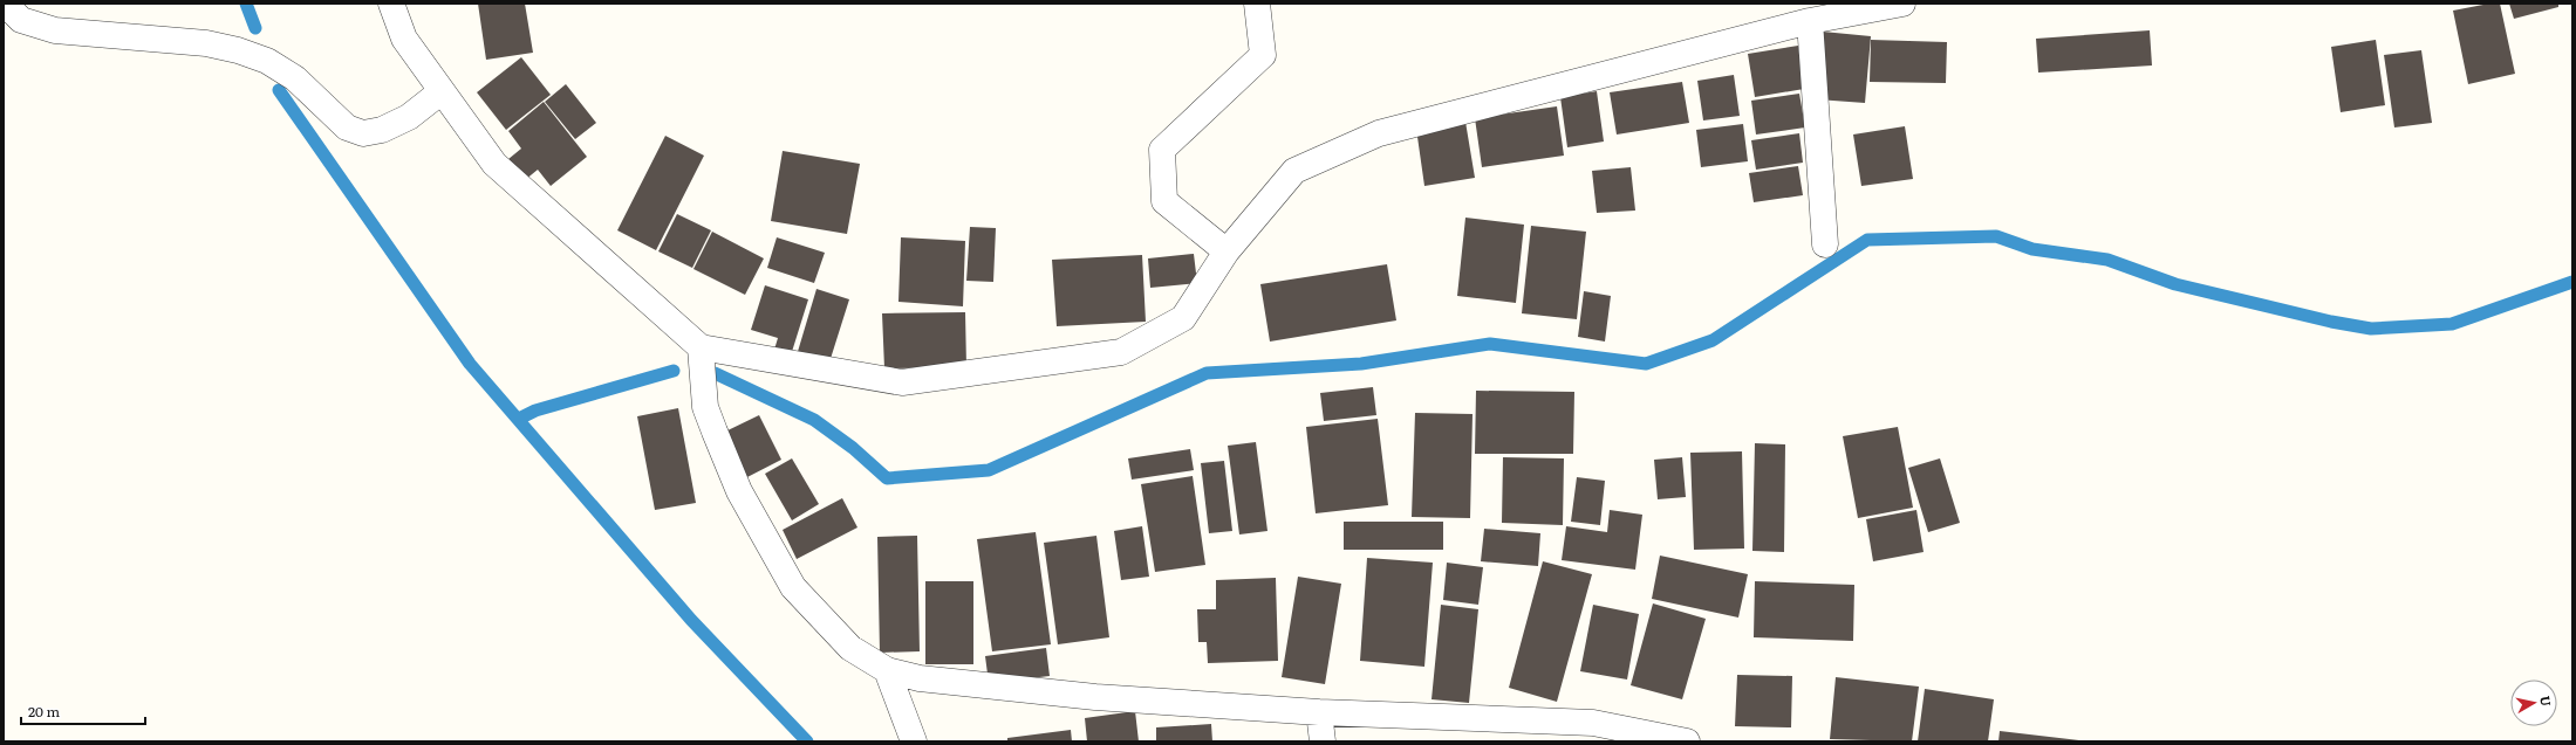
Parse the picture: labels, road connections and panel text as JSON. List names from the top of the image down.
{
  "scale_bar": "20 m",
  "north": "right"
}
